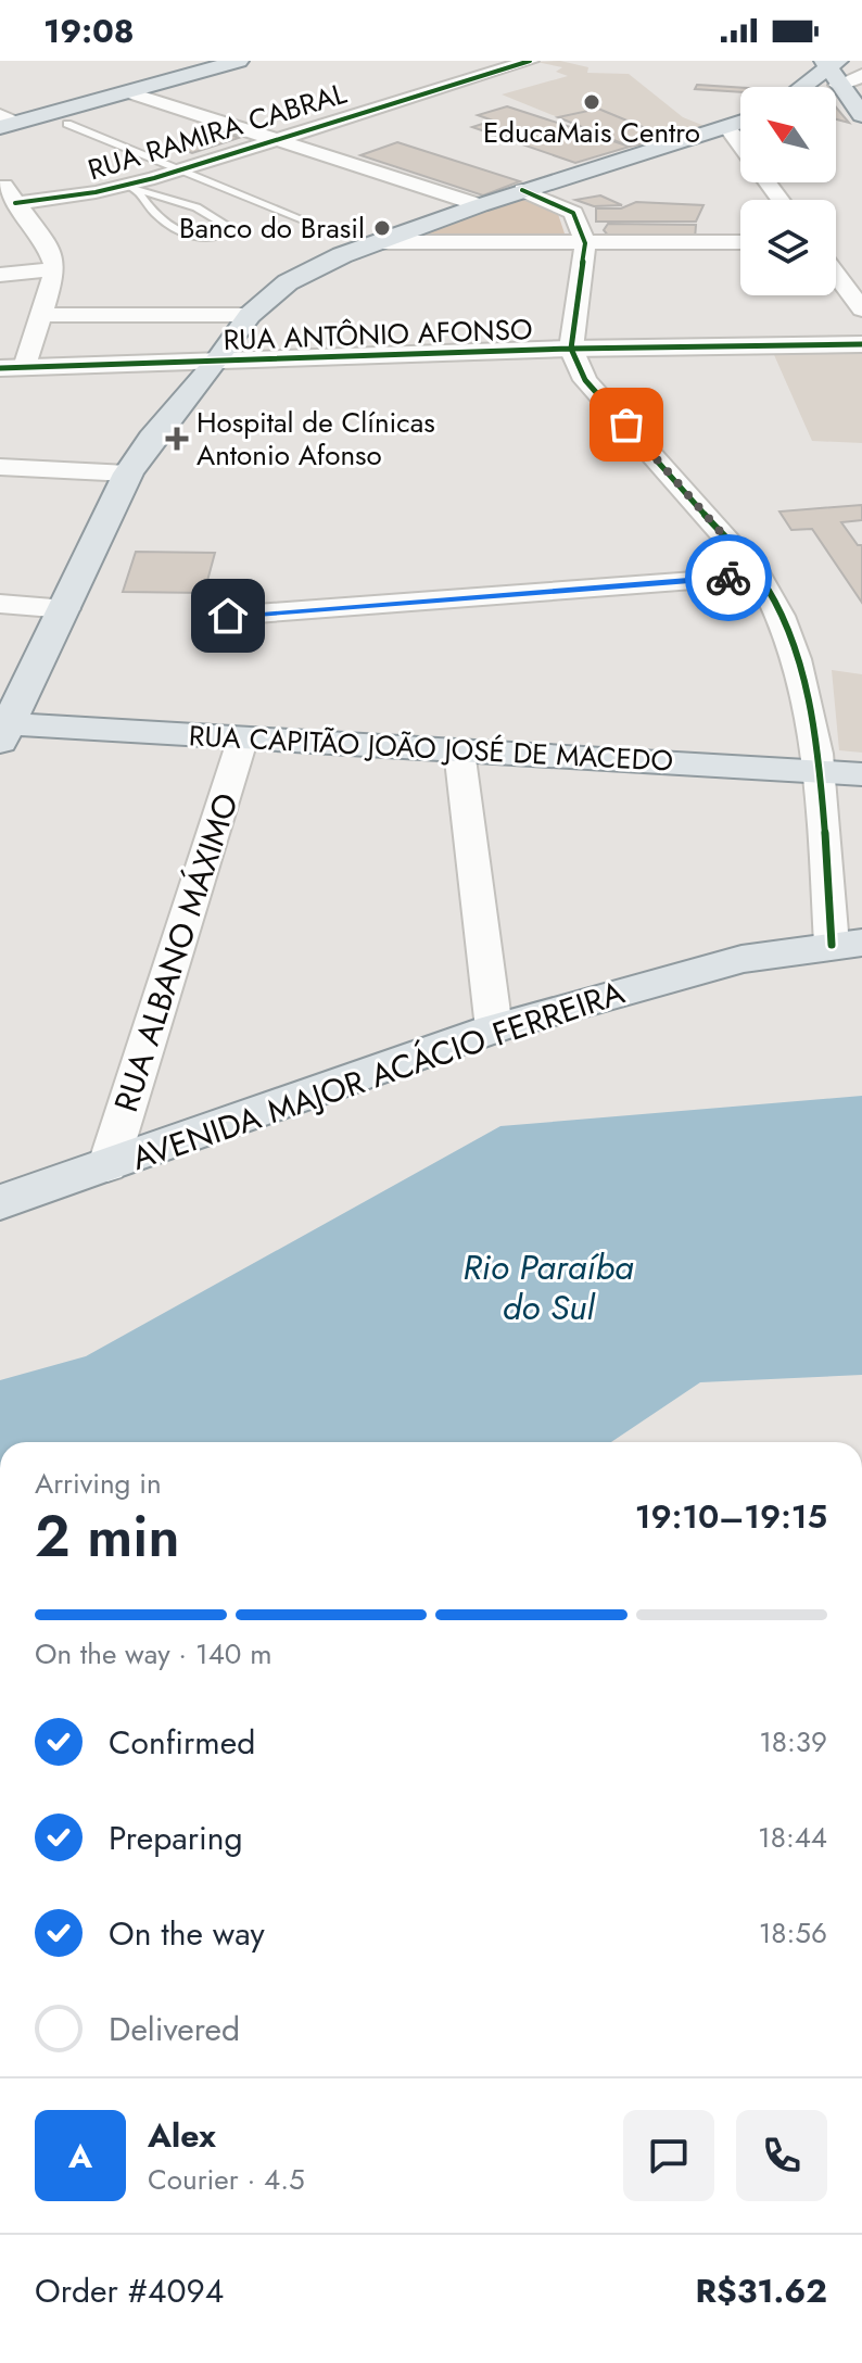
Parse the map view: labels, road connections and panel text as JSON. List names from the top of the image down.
{
  "streets": {
    "main road": ["RUA CAPITÃO JOÃO JOSÉ DE MACEDO", "AVENIDA MAJOR ACÁCIO FERREIRA"],
    "street": ["RUA RAMIRA CABRAL", "RUA ANTÔNIO AFONSO", "RUA ALBANO MÁXIMO"]
  },
  "crossings": [
    ["RUA CAPITÃO JOÃO JOSÉ DE MACEDO", "RUA ALBANO MÁXIMO"],
    ["RUA ALBANO MÁXIMO", "AVENIDA MAJOR ACÁCIO FERREIRA"]
  ],
  "water": ["Rio Paraíba do Sul"],
  "places": {
    "other": ["EducaMais Centro", "Banco do Brasil"],
    "health": ["Hospital de Clínicas Antonio Afonso"]
  },
  "north": "top left",
  "page": {
    "status": "19:08",
    "heading": ["2 min", "Arriving in", "19:10–19:15"],
    "panel": [
      "Alex",
      "Courier · 4.5",
      "Order #4094",
      "R$31.62"
    ],
    "bar": "On the way · 140 m",
    "list": [
      ["Confirmed", "18:39"],
      ["Preparing", "18:44"],
      ["On the way", "18:56"],
      "Delivered"
    ],
    "round": "A"
  }
}
